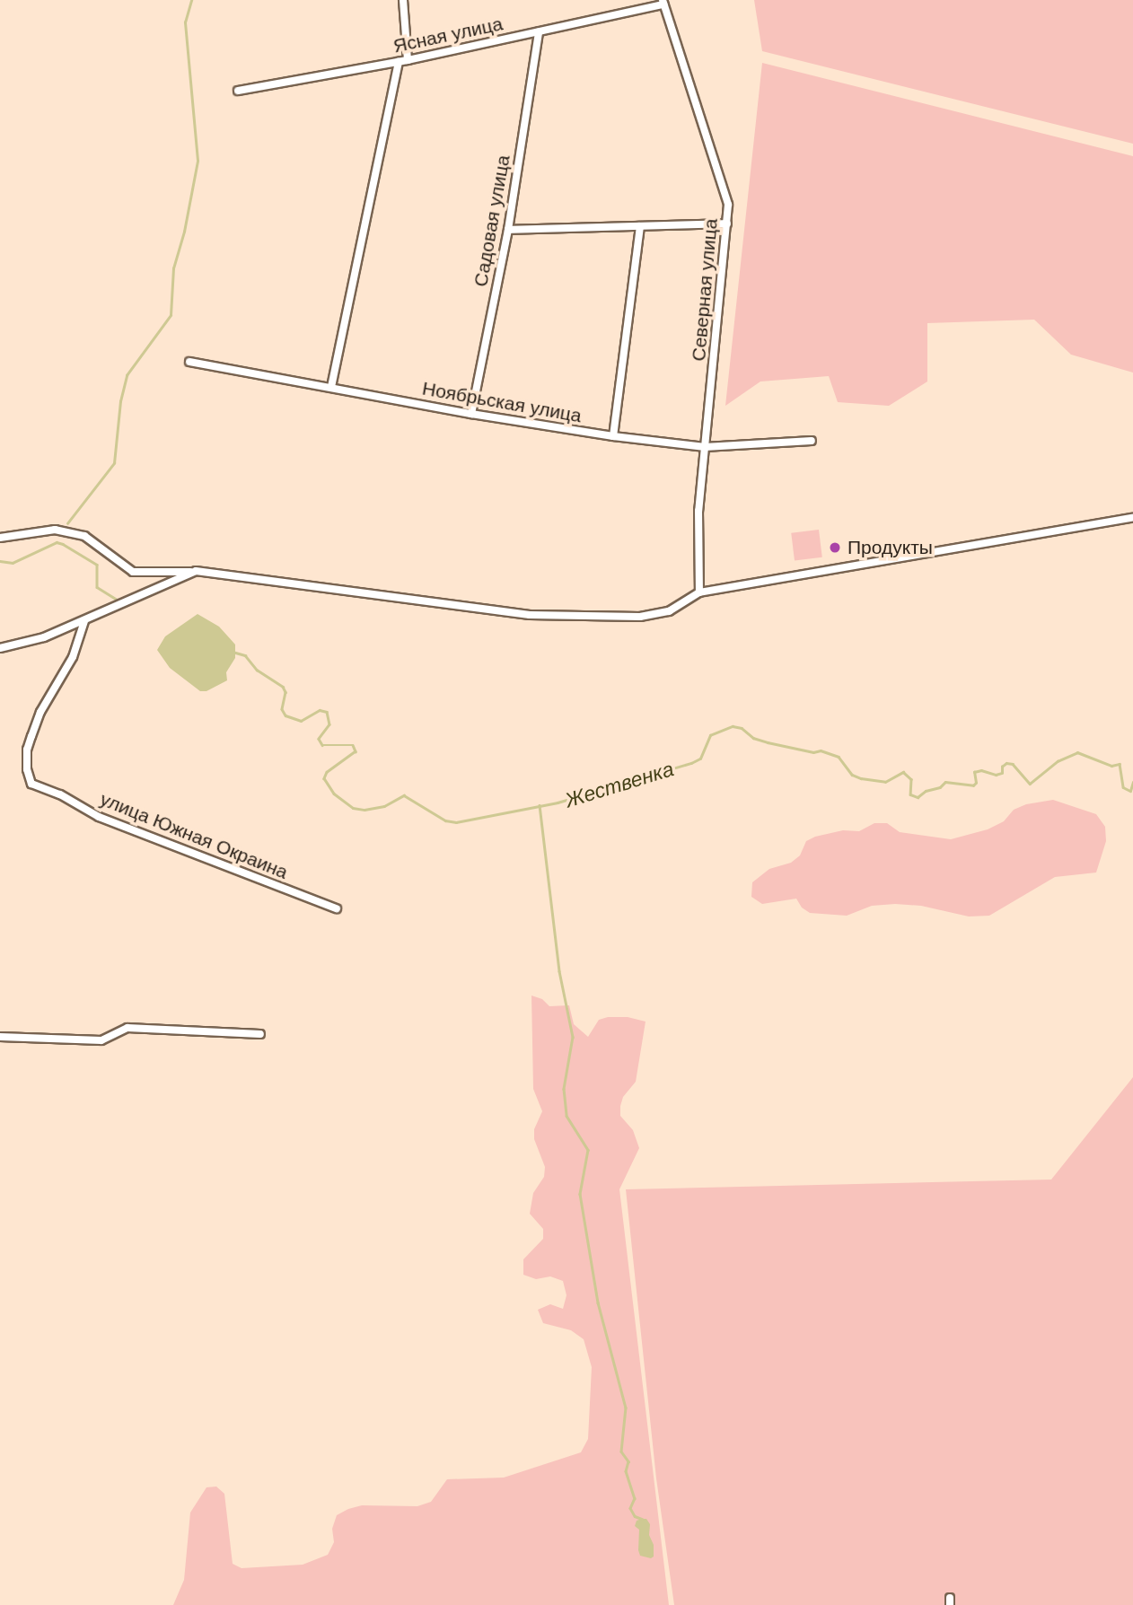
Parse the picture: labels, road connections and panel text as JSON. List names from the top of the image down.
{
  "streets": {
    "street": [
      "Ясная улица",
      "Садовая улица",
      "Северная улица",
      "Ноябрьская улица",
      "улица Южная Окраина"
    ]
  },
  "crossings": [
    ["Ясная улица", "Садовая улица"],
    ["Ясная улица", "Северная улица"],
    ["Садовая улица", "Ноябрьская улица"],
    ["Северная улица", "Ноябрьская улица"]
  ],
  "water": ["Жественка"],
  "places": ["Продукты"]
}
